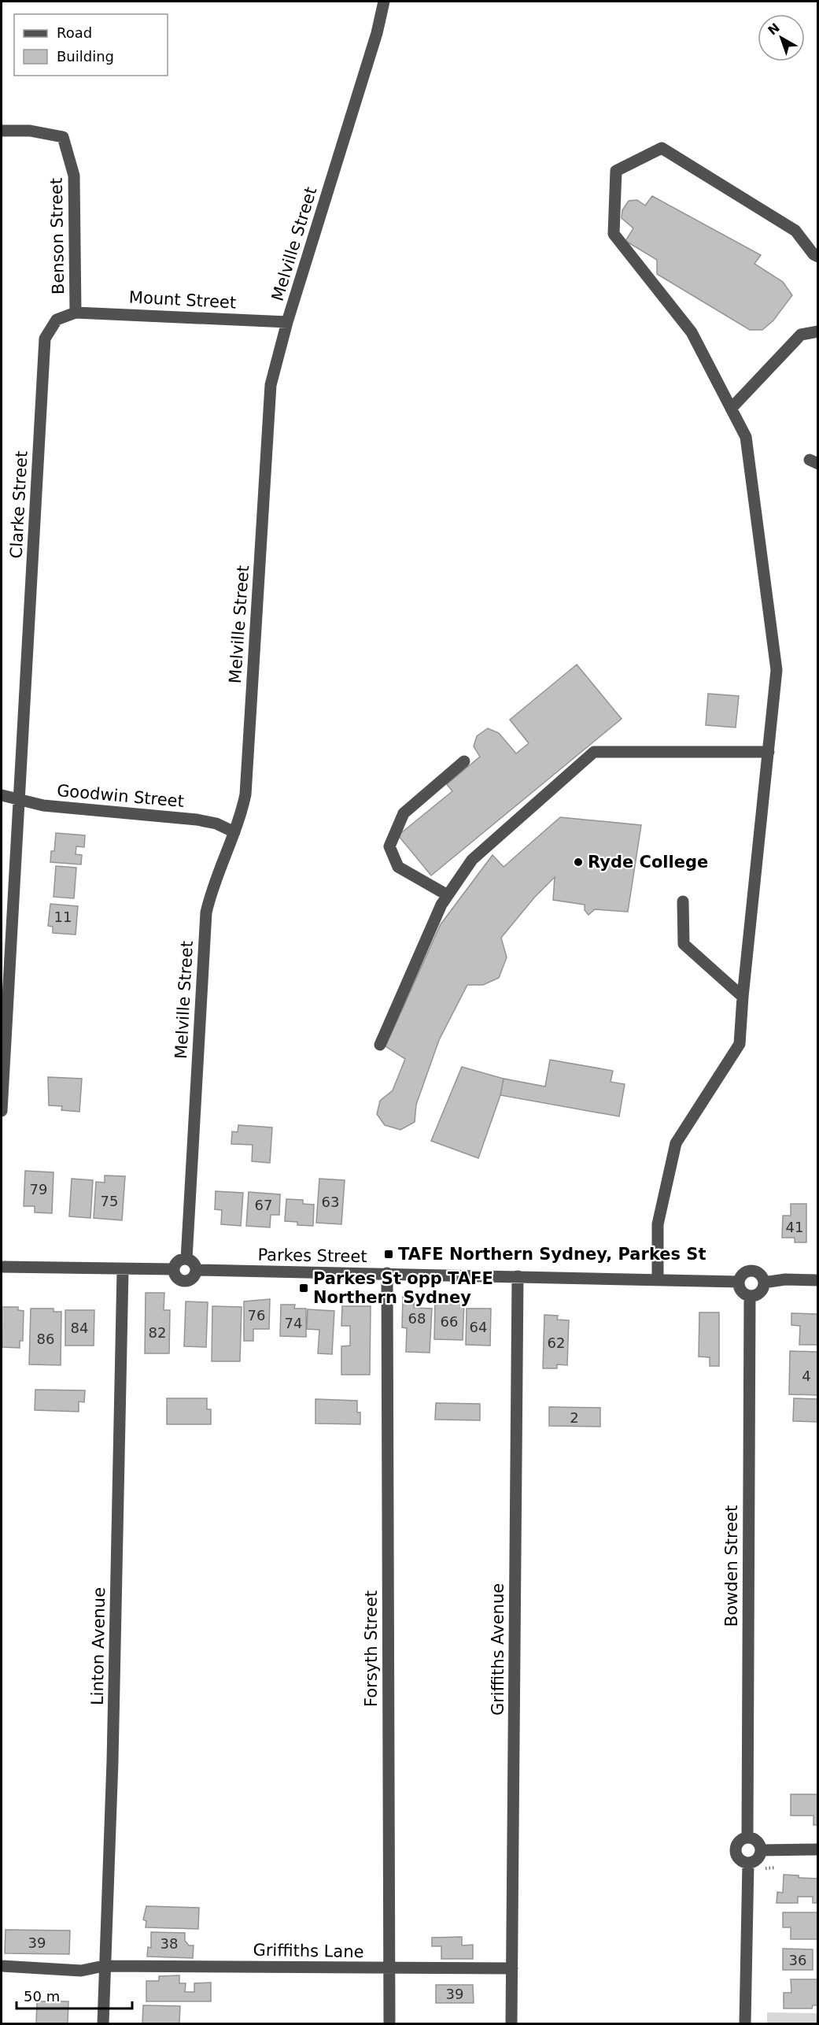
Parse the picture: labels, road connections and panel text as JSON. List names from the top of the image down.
{
  "streets": {
    "street": [
      "Benson Street",
      "Melville Street",
      "Mount Street",
      "Clarke Street",
      "Goodwin Street",
      "Parkes Street",
      "Bowden Street",
      "Linton Avenue",
      "Forsyth Street",
      "Griffiths Avenue",
      "Griffiths Lane"
    ]
  },
  "crossings": [
    ["Benson Street", "Mount Street"],
    ["Benson Street", "Clarke Street"],
    ["Melville Street", "Mount Street"],
    ["Melville Street", "Goodwin Street"],
    ["Melville Street", "Parkes Street"],
    ["Mount Street", "Clarke Street"],
    ["Clarke Street", "Goodwin Street"],
    ["Parkes Street", "Bowden Street"],
    ["Parkes Street", "Forsyth Street"],
    ["Parkes Street", "Griffiths Avenue"],
    ["Linton Avenue", "Griffiths Lane"],
    ["Forsyth Street", "Griffiths Lane"],
    ["Griffiths Avenue", "Griffiths Lane"]
  ],
  "places": {
    "other": ["Ryde College"],
    "transit": ["TAFE Northern Sydney, Parkes St", "Parkes St opp TAFE Northern Sydney"]
  },
  "house_numbers": [
    "11",
    "79",
    "75",
    "63",
    "67",
    "41",
    "76",
    "68",
    "66",
    "74",
    "64",
    "84",
    "82",
    "86",
    "62",
    "4",
    "2",
    "39",
    "38",
    "36",
    "39"
  ],
  "legend": ["Road", "Building"],
  "scale_bar": "50 m",
  "north": "top left"
}
